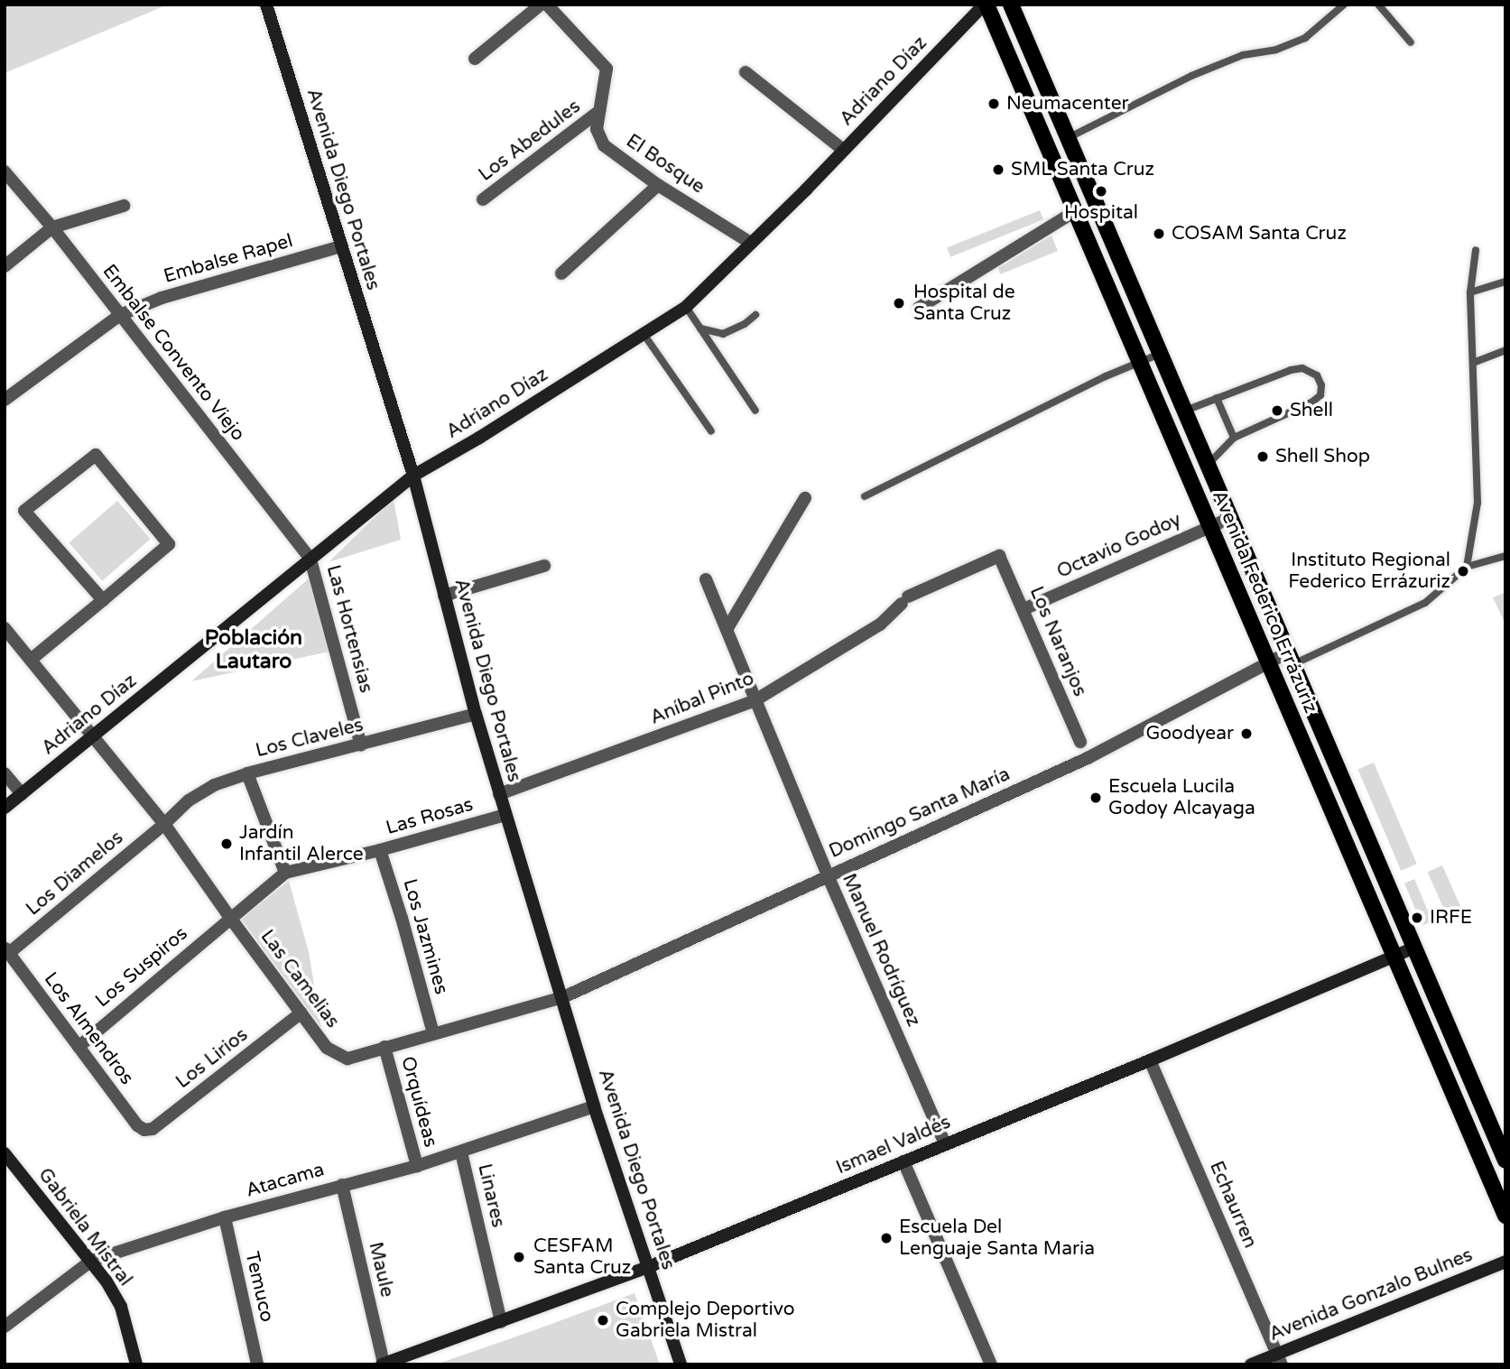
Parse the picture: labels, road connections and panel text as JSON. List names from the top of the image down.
{
  "streets": {
    "main road": [
      "Adriano Díaz",
      "Avenida Diego Portales",
      "Avenida Federico Errázuriz",
      "Ismael Valdés",
      "Gabriela Mistral",
      "Avenida Gonzalo Bulnes"
    ],
    "street": [
      "Los Abedules",
      "El Bosque",
      "Embalse Rapel",
      "Embalse Convento Viejo",
      "Octavio Godoy",
      "Las Hortensias",
      "Los Naranjos",
      "Aníbal Pinto",
      "Los Claveles",
      "Domingo Santa María",
      "Las Rosas",
      "Los Diamelos",
      "Los Jazmines",
      "Manuel Rodríguez",
      "Los Suspiros",
      "Las Camelias",
      "Los Almendros",
      "Los Lirios",
      "Orquídeas",
      "Atacama",
      "Linares",
      "Echaurren",
      "Maule",
      "Temuco"
    ]
  },
  "crossings": [
    ["Adriano Díaz", "El Bosque"],
    ["Adriano Díaz", "Avenida Diego Portales"],
    ["Adriano Díaz", "Embalse Convento Viejo"],
    ["Adriano Díaz", "Avenida Federico Errázuriz"],
    ["Adriano Díaz", "Las Hortensias"],
    ["Adriano Díaz", "Las Camelias"],
    ["Los Abedules", "El Bosque"],
    ["Avenida Diego Portales", "Embalse Rapel"],
    ["Avenida Diego Portales", "Aníbal Pinto"],
    ["Avenida Diego Portales", "Los Claveles"],
    ["Avenida Diego Portales", "Domingo Santa María"],
    ["Avenida Diego Portales", "Las Rosas"],
    ["Avenida Diego Portales", "Las Camelias"],
    ["Avenida Diego Portales", "Ismael Valdés"],
    ["Avenida Diego Portales", "Atacama"],
    ["Embalse Rapel", "Embalse Convento Viejo"],
    ["Embalse Convento Viejo", "Las Hortensias"],
    ["Octavio Godoy", "Avenida Federico Errázuriz"],
    ["Octavio Godoy", "Los Naranjos"],
    ["Avenida Federico Errázuriz", "Domingo Santa María"],
    ["Avenida Federico Errázuriz", "Ismael Valdés"],
    ["Las Hortensias", "Los Claveles"],
    ["Los Naranjos", "Aníbal Pinto"],
    ["Aníbal Pinto", "Manuel Rodríguez"],
    ["Los Claveles", "Los Diamelos"],
    ["Los Claveles", "Las Camelias"],
    ["Domingo Santa María", "Manuel Rodríguez"],
    ["Domingo Santa María", "Las Camelias"],
    ["Las Rosas", "Los Jazmines"],
    ["Las Rosas", "Los Suspiros"],
    ["Las Rosas", "Las Camelias"],
    ["Los Diamelos", "Las Camelias"],
    ["Los Diamelos", "Los Almendros"],
    ["Los Jazmines", "Las Camelias"],
    ["Manuel Rodríguez", "Ismael Valdés"],
    ["Los Suspiros", "Las Camelias"],
    ["Los Suspiros", "Los Almendros"],
    ["Las Camelias", "Los Lirios"],
    ["Las Camelias", "Orquídeas"],
    ["Los Almendros", "Los Lirios"],
    ["Orquídeas", "Atacama"],
    ["Ismael Valdés", "Linares"],
    ["Ismael Valdés", "Echaurren"],
    ["Ismael Valdés", "Maule"],
    ["Atacama", "Linares"],
    ["Atacama", "Gabriela Mistral"],
    ["Atacama", "Maule"],
    ["Atacama", "Temuco"],
    ["Echaurren", "Avenida Gonzalo Bulnes"]
  ],
  "districts": ["Población Lautaro"],
  "places": [
    "Neumacenter",
    "SML Santa Cruz",
    "Hospital",
    "COSAM Santa Cruz",
    "Hospital de Santa Cruz",
    "Shell",
    "Shell Shop",
    "Instituto Regional Federico Errázuriz",
    "Goodyear",
    "Escuela Lucila Godoy Alcayaga",
    "Jardín Infantil Alerce",
    "IRFE",
    "Escuela Del Lenguaje Santa Maria",
    "CESFAM Santa Cruz",
    "Complejo Deportivo Gabriela Mistral"
  ]
}
